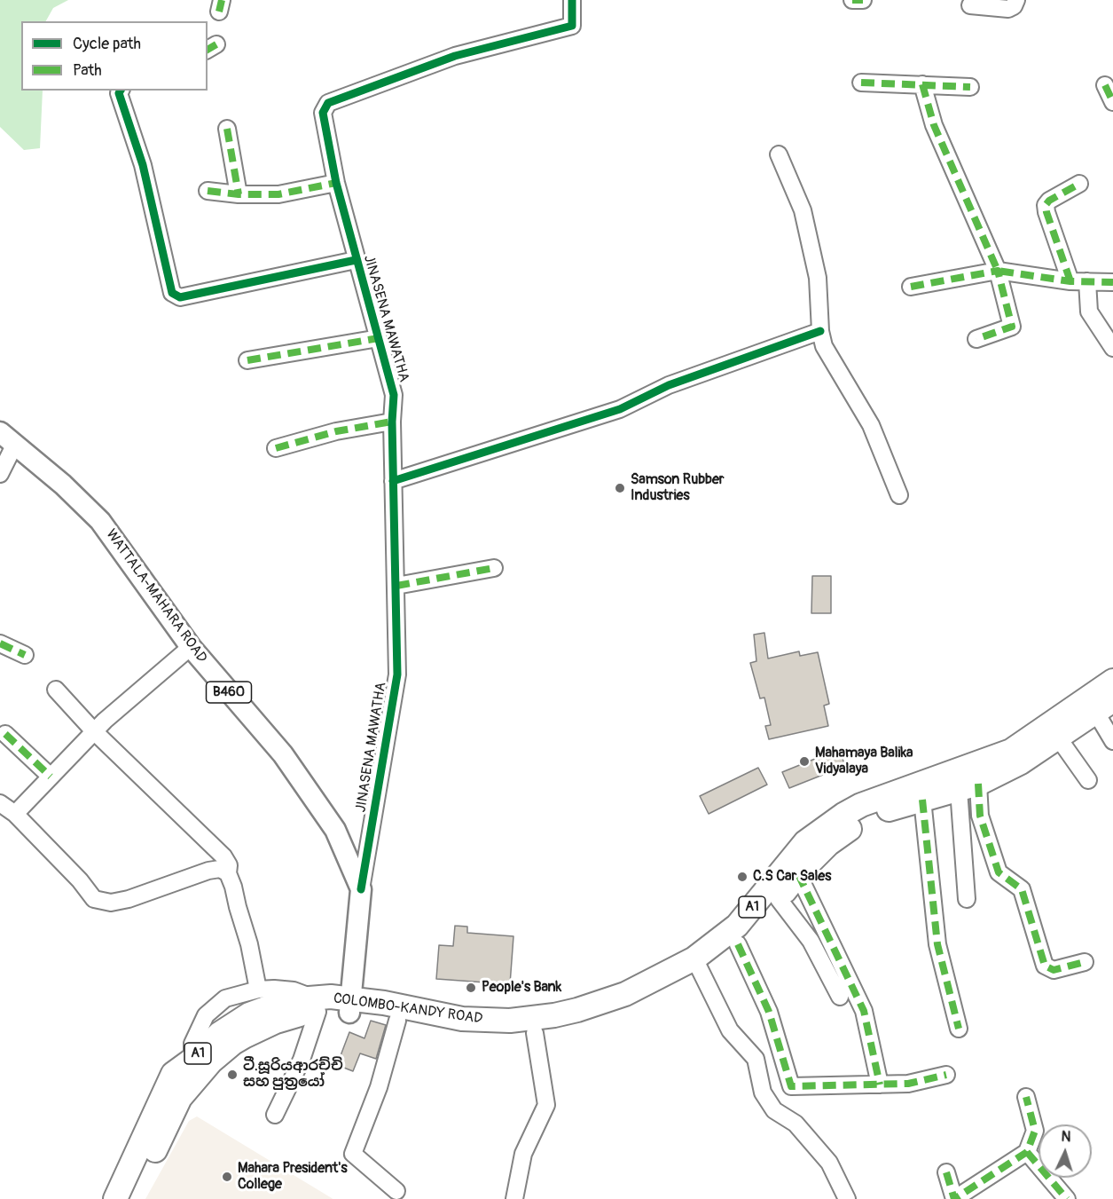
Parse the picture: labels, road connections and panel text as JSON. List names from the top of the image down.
{
  "streets": {
    "highway": ["A1", "COLOMBO-KANDY ROAD"],
    "main road": ["WATTALA-MAHARA ROAD", "B460"],
    "street": ["JINASENA MAWATHA"]
  },
  "crossings": [
    ["JINASENA MAWATHA", "WATTALA-MAHARA ROAD"],
    ["WATTALA-MAHARA ROAD", "COLOMBO-KANDY ROAD"]
  ],
  "places": [
    "Samson Rubber Industries",
    "Mahamaya Balika Vidyalaya",
    "C.S Car Sales",
    "People's Bank",
    "ටී.සූරියආරච්චි සහ පුත්‍රයෝ",
    "Mahara President's College"
  ],
  "legend": ["Cycle path", "Path"],
  "north": "top"
}
